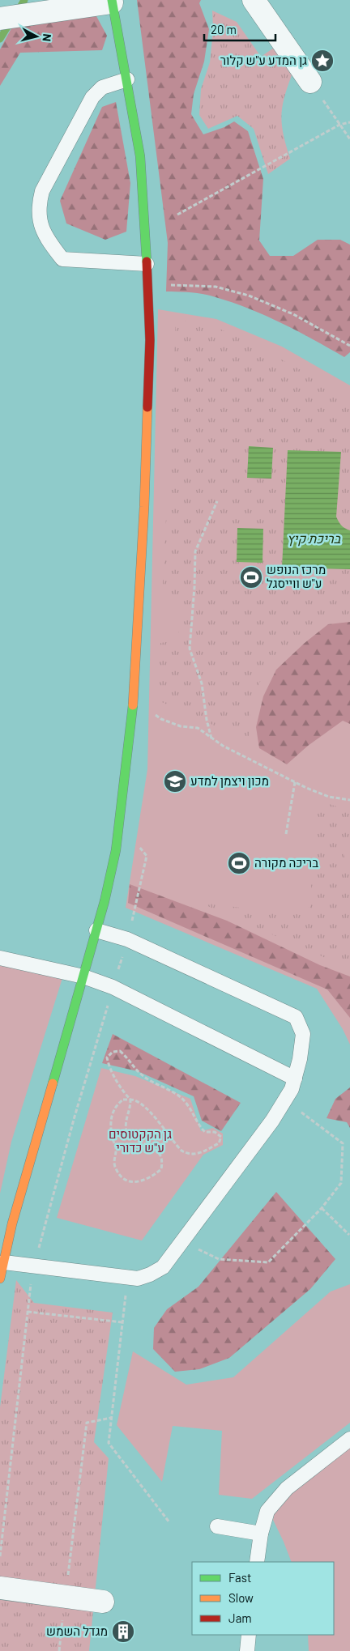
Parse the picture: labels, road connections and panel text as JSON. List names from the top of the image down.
{
  "water": ["בריכת קיץ"],
  "parks": ["גן הקקטוסים ע\"ש כדורי"],
  "places": {
    "place": ["גן המדע ע\"ש קלור"],
    "sports": ["מרכז הנופש ע\"ש ווייסגל", "בריכה מקורה"],
    "school or university": ["מכון ויצמן למדע"],
    "building": ["מגדל השמש"]
  },
  "legend": ["Fast", "Slow", "Jam"],
  "scale_bar": "20 m",
  "north": "right"
}
